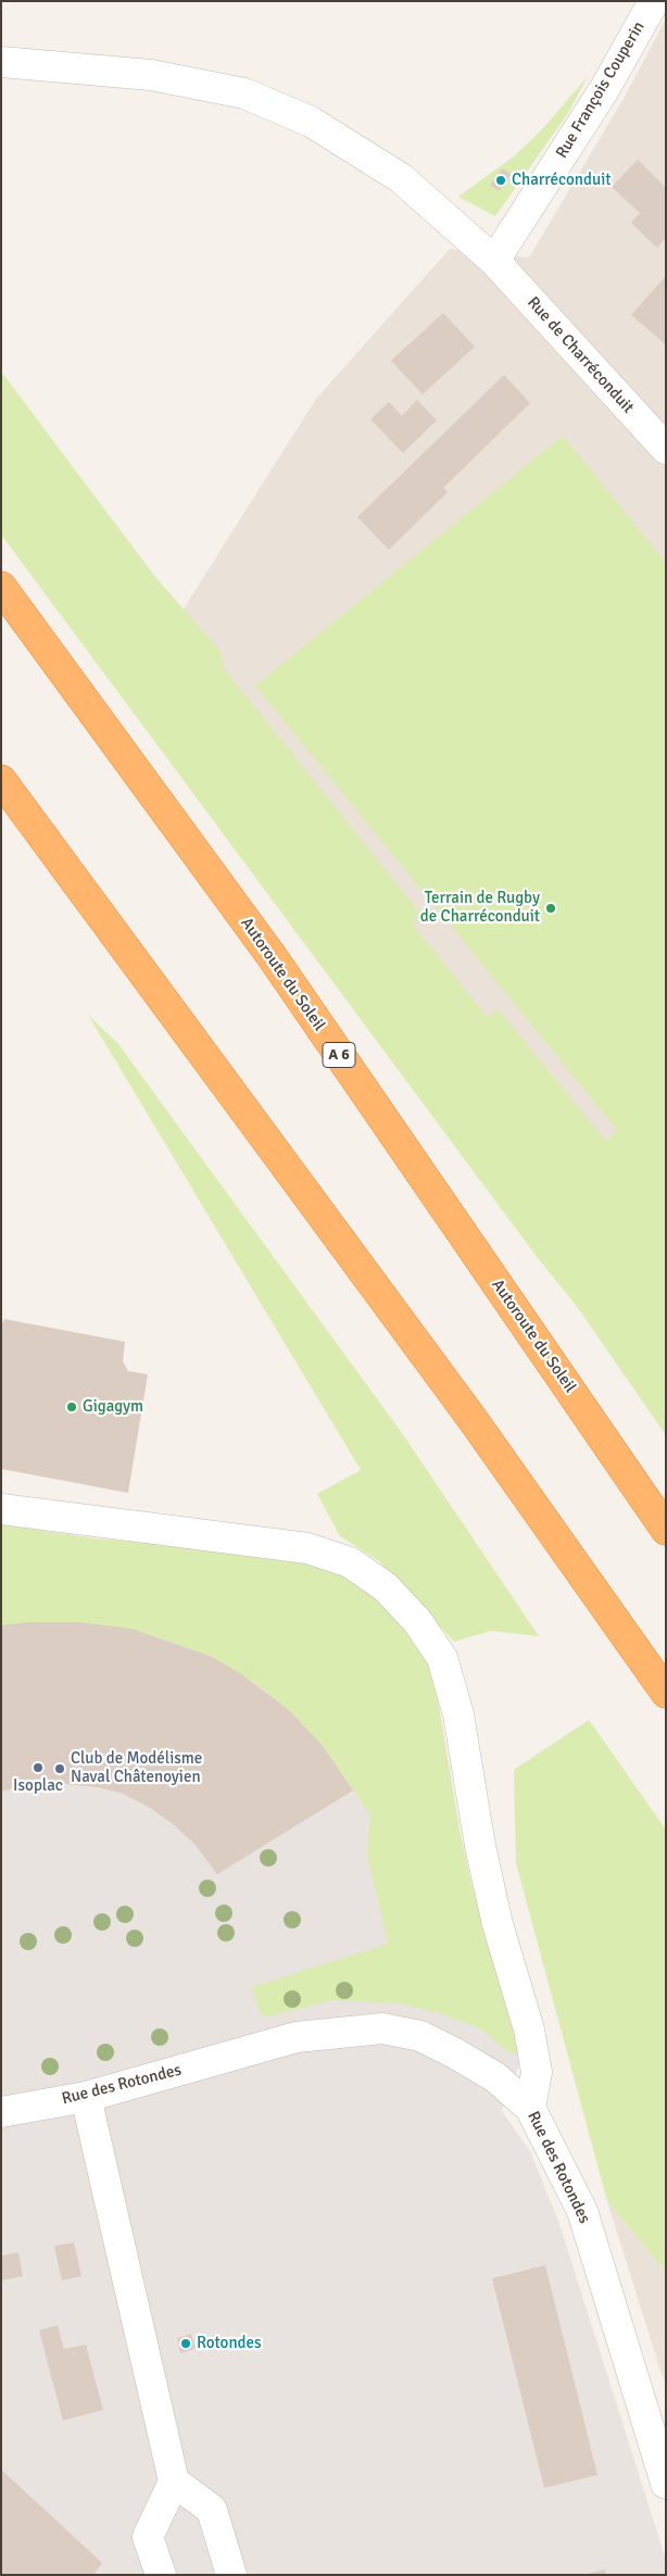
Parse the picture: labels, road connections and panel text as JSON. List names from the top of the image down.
{
  "streets": {
    "highway": ["Autoroute du Soleil", "A 6"],
    "street": ["Rue François Couperin", "Rue de Charréconduit", "Rue des Rotondes"]
  },
  "crossings": [
    ["Rue François Couperin", "Rue de Charréconduit"]
  ],
  "places": [
    "Charréconduit",
    "Terrain de Rugby de Charréconduit",
    "Gigagym",
    "Isoplac",
    "Club de Modélisme Naval Châtenoyien",
    "Rotondes"
  ]
}
